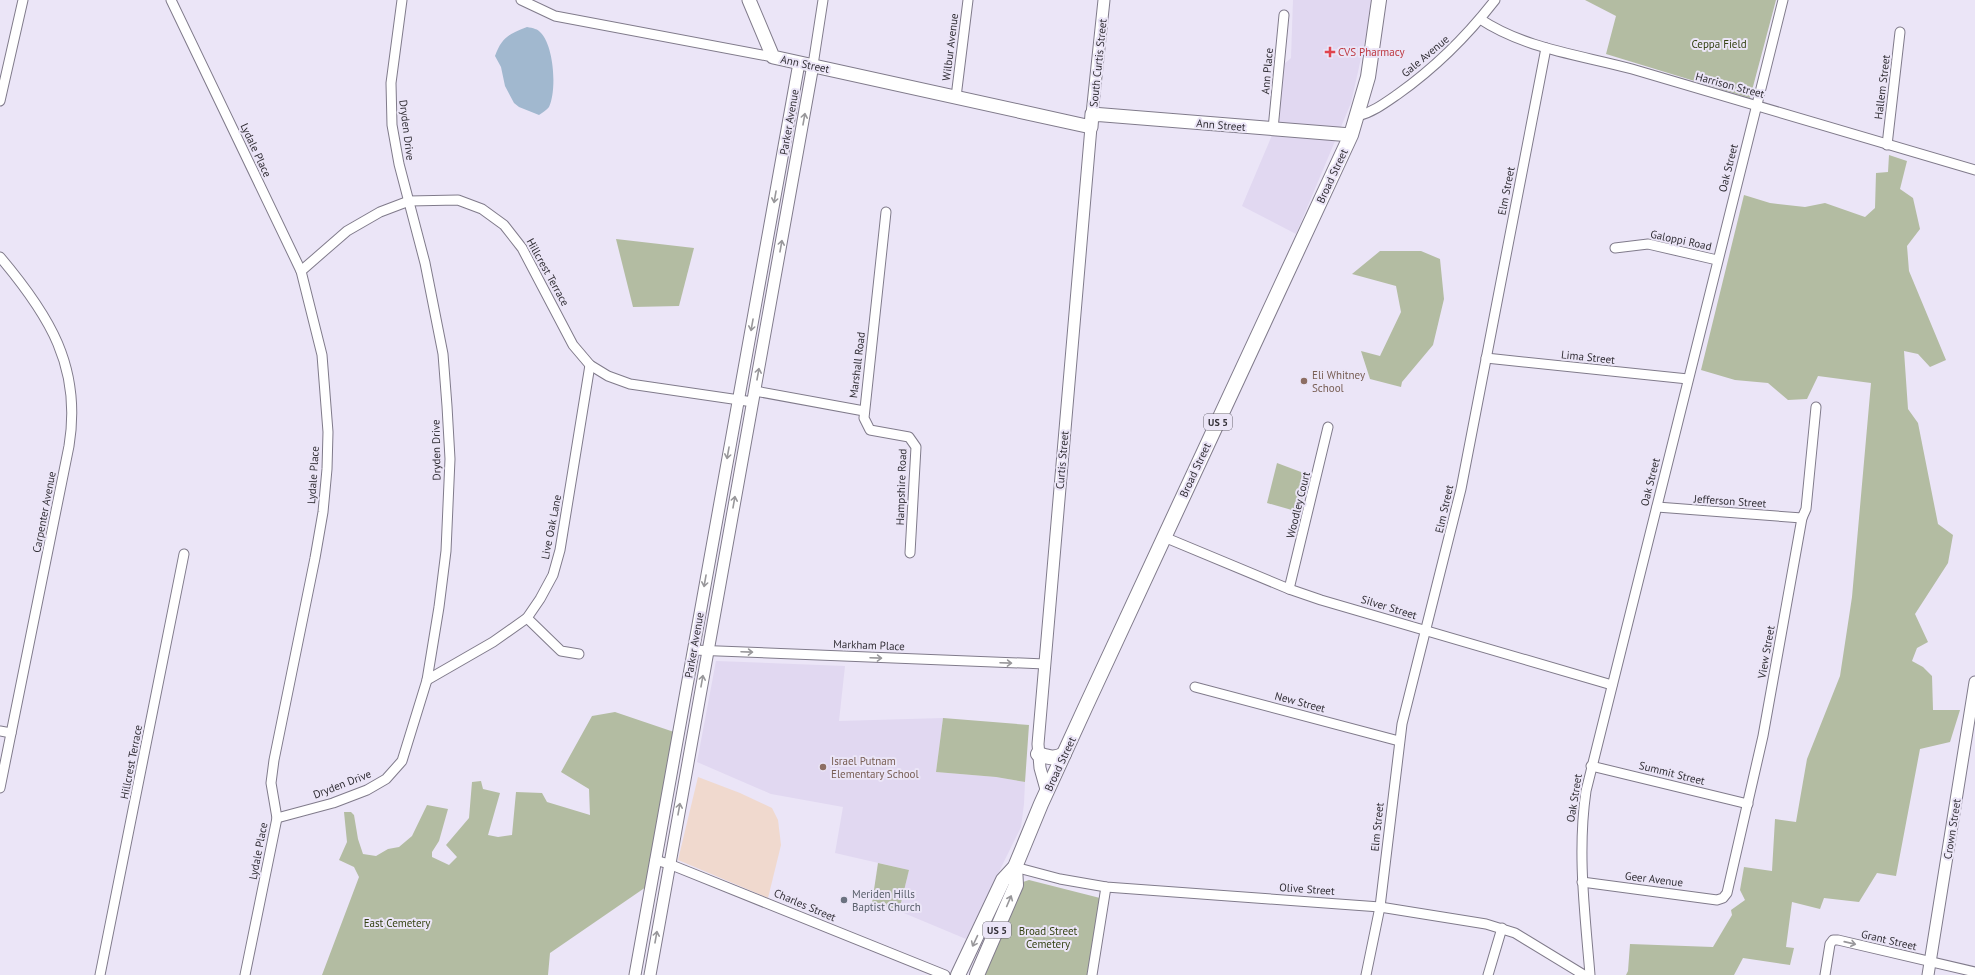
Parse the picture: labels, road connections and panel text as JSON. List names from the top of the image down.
{
  "streets": {
    "main road": ["Ann Street", "Broad Street", "US 5"],
    "street": [
      "Wilbur Avenue",
      "Gale Avenue",
      "South Curtis Street",
      "Ann Place",
      "Harrison Street",
      "Hallem Street",
      "Parker Avenue",
      "Dryden Drive",
      "Lydale Place",
      "Oak Street",
      "Elm Street",
      "Galoppi Road",
      "Hillcrest Terrace",
      "Lima Street",
      "Marshall Road",
      "Curtis Street",
      "Hampshire Road",
      "Jefferson Street",
      "Woodley Court",
      "Carpenter Avenue",
      "Live Oak Lane",
      "Silver Street",
      "Markham Place",
      "View Street",
      "New Street",
      "Summit Street",
      "Crown Street",
      "Geer Avenue",
      "Olive Street",
      "Charles Street",
      "Grant Street"
    ]
  },
  "crossings": [
    ["Wilbur Avenue", "Ann Street"],
    ["Gale Avenue", "Harrison Street"],
    ["Gale Avenue", "Broad Street"],
    ["South Curtis Street", "Ann Street"],
    ["South Curtis Street", "Curtis Street"],
    ["Ann Street", "Ann Place"],
    ["Ann Street", "Parker Avenue"],
    ["Ann Street", "Broad Street"],
    ["Ann Street", "Curtis Street"],
    ["Harrison Street", "Hallem Street"],
    ["Harrison Street", "Oak Street"],
    ["Harrison Street", "Elm Street"],
    ["Parker Avenue", "Hillcrest Terrace"],
    ["Parker Avenue", "Marshall Road"],
    ["Parker Avenue", "Markham Place"],
    ["Parker Avenue", "Charles Street"],
    ["Dryden Drive", "Lydale Place"],
    ["Dryden Drive", "Hillcrest Terrace"],
    ["Dryden Drive", "Live Oak Lane"],
    ["Lydale Place", "Hillcrest Terrace"],
    ["Oak Street", "Galoppi Road"],
    ["Oak Street", "Lima Street"],
    ["Oak Street", "Jefferson Street"],
    ["Oak Street", "Silver Street"],
    ["Oak Street", "Summit Street"],
    ["Oak Street", "Geer Avenue"],
    ["Broad Street", "Curtis Street"],
    ["Broad Street", "Silver Street"],
    ["Broad Street", "Olive Street"],
    ["Elm Street", "Lima Street"],
    ["Elm Street", "Silver Street"],
    ["Elm Street", "New Street"],
    ["Elm Street", "Olive Street"],
    ["Hillcrest Terrace", "Live Oak Lane"],
    ["Marshall Road", "Hampshire Road"],
    ["Curtis Street", "Markham Place"],
    ["Jefferson Street", "View Street"],
    ["Woodley Court", "Silver Street"],
    ["View Street", "Summit Street"],
    ["View Street", "Geer Avenue"],
    ["Crown Street", "Grant Street"]
  ],
  "one_way": ["Markham Place"],
  "parks": ["Ceppa Field", "East Cemetery", "Broad Street Cemetery"],
  "places": {
    "health": ["CVS Pharmacy"],
    "other": ["Eli Whitney School", "Israel Putnam Elementary School", "Meriden Hills Baptist Church"]
  }
}
